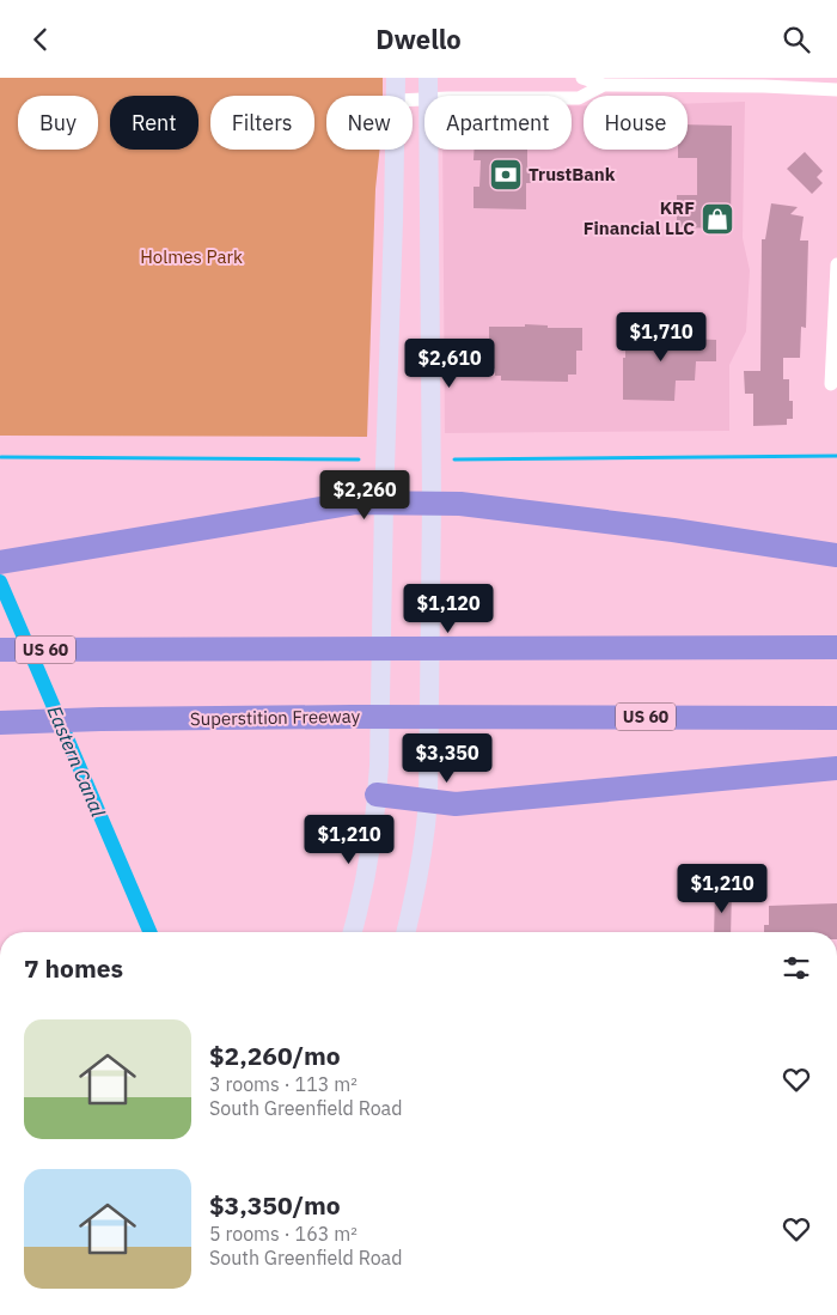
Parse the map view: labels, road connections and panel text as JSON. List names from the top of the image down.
{
  "streets": {
    "highway": ["US 60", "Superstition Freeway"]
  },
  "water": ["Eastern Canal"],
  "parks": ["Holmes Park"],
  "places": {
    "bank": ["TrustBank"],
    "shop": ["KRF Financial LLC"]
  },
  "page": {
    "header": "Dwello",
    "chip": [
      "Buy",
      "Rent",
      "Filters",
      "New",
      "Apartment",
      "House"
    ],
    "price": [
      "$1,710",
      "$2,610",
      "$2,260",
      "$1,120",
      "$3,350",
      "$1,210",
      "$1,210"
    ],
    "heading": "7 homes",
    "list": [
      {
        "name": "$2,260/mo",
        "note": "3 rooms · 113 m² · South Greenfield Road"
      },
      {
        "name": "$3,350/mo",
        "note": "5 rooms · 163 m² · South Greenfield Road"
      }
    ]
  }
}
